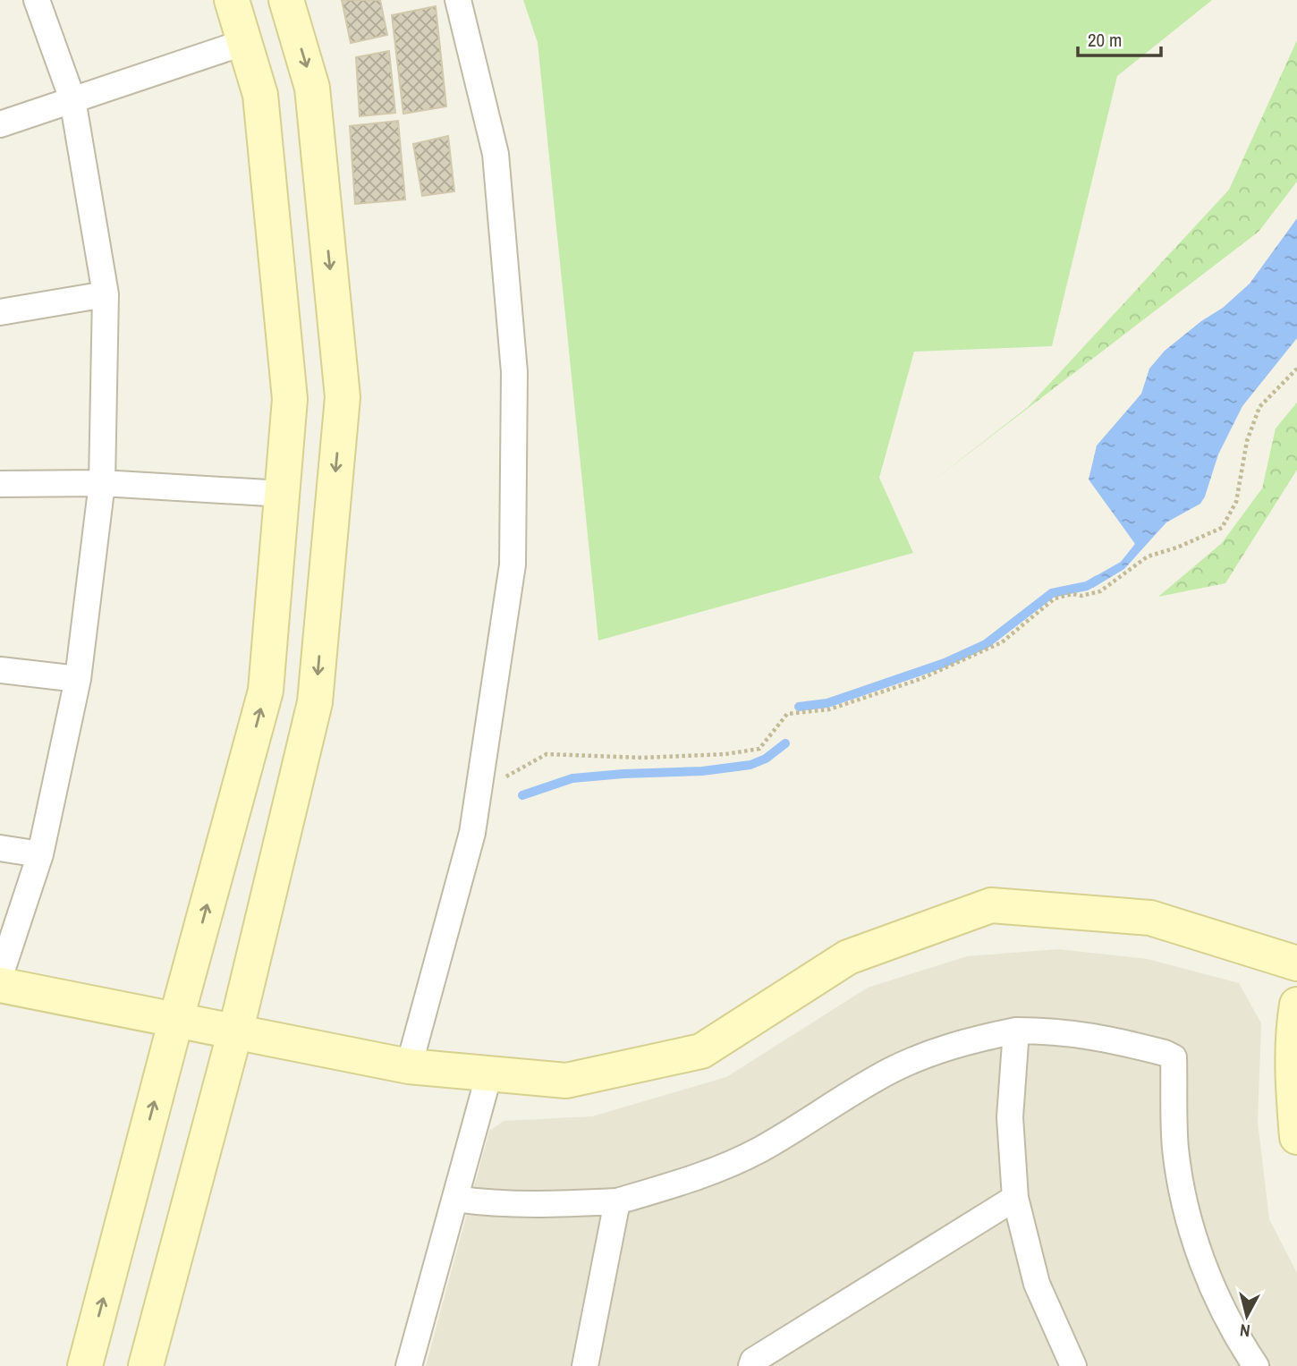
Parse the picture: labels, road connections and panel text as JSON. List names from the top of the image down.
{
  "scale_bar": "20 m",
  "north": "bottom"
}
